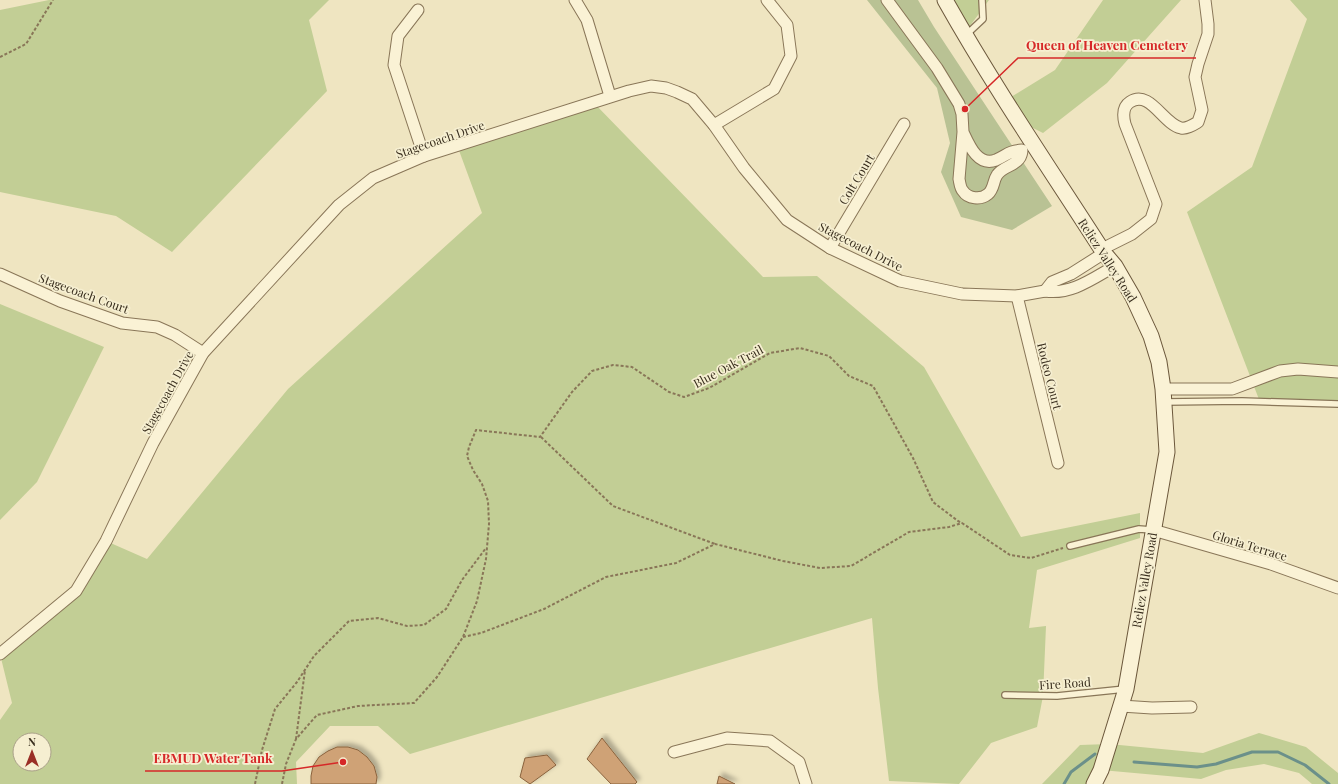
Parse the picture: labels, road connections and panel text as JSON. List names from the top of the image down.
{
  "streets": {
    "main road": ["Reliez Valley Road"],
    "street": [
      "Stagecoach Drive",
      "Colt Court",
      "Stagecoach Court",
      "Rodeo Court",
      "Gloria Terrace"
    ],
    "lane": ["Fire Road"],
    "path": ["Blue Oak Trail"]
  },
  "crossings": [
    ["Stagecoach Drive", "Colt Court"],
    ["Stagecoach Drive", "Reliez Valley Road"],
    ["Stagecoach Drive", "Stagecoach Court"],
    ["Stagecoach Drive", "Rodeo Court"],
    ["Reliez Valley Road", "Gloria Terrace"],
    ["Reliez Valley Road", "Fire Road"]
  ],
  "places": ["Queen of Heaven Cemetery", "EBMUD Water Tank"],
  "north": "top"
}
